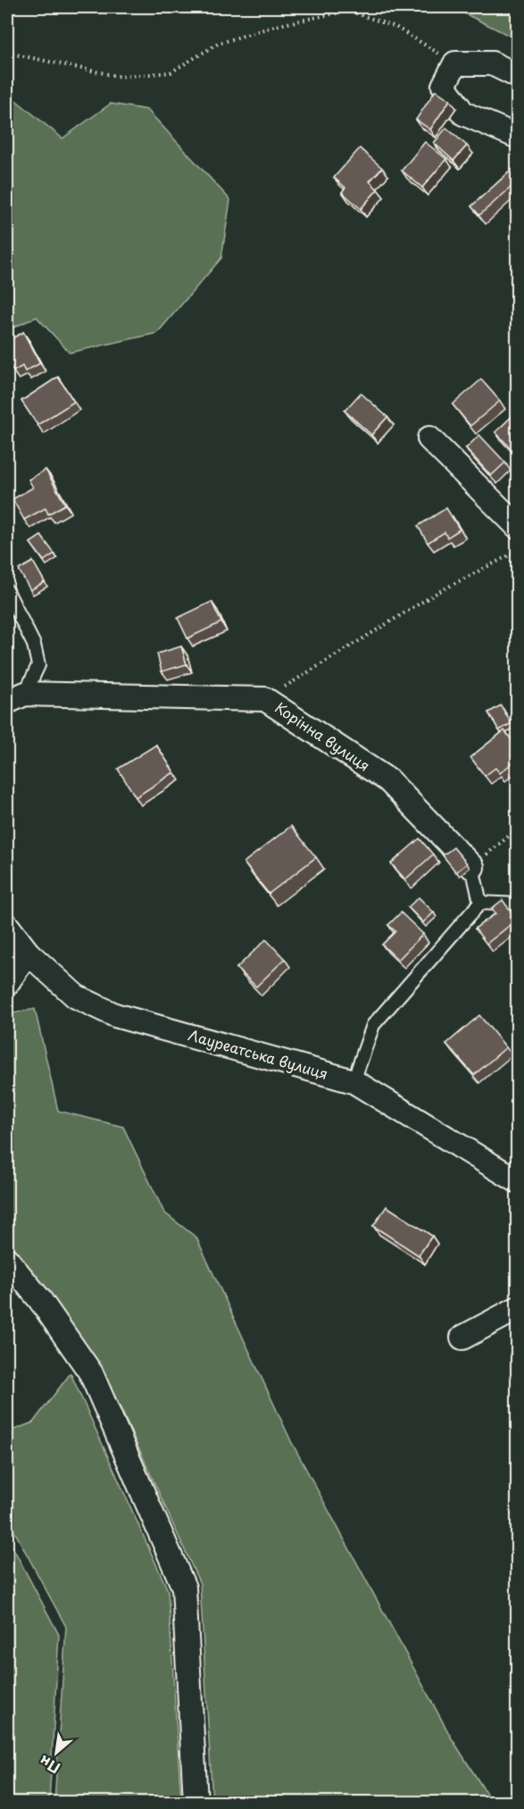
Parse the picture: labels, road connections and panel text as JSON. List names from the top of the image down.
{
  "streets": {
    "street": ["Корінна вулиця", "Лауреатська вулиця"]
  },
  "north": "bottom left"
}
